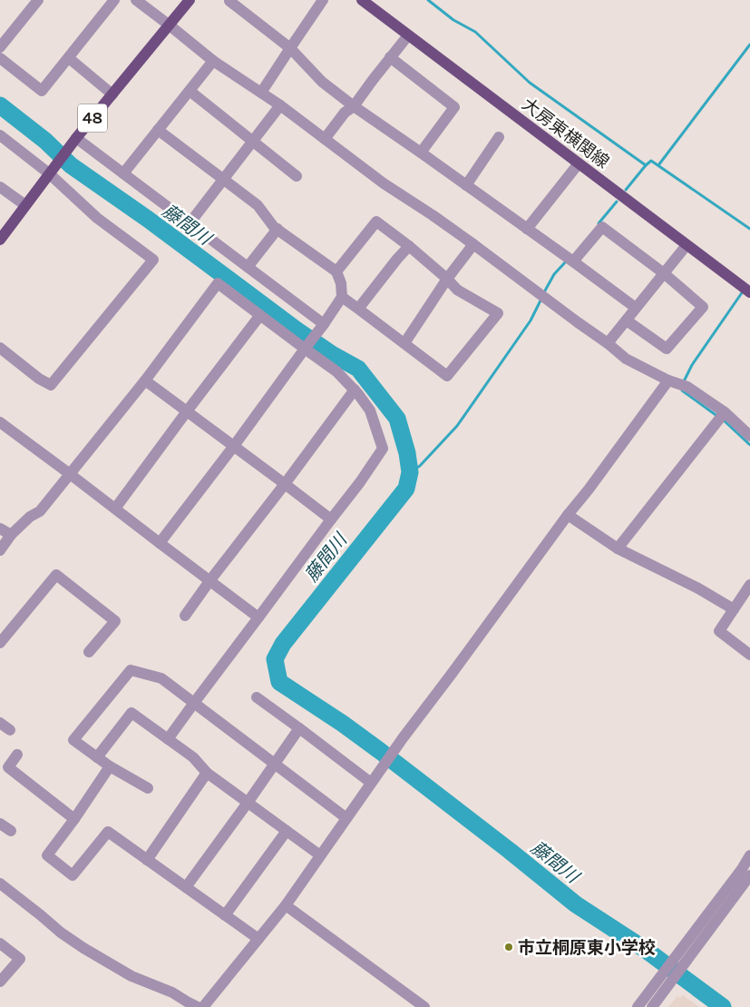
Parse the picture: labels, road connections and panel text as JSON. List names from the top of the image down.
{
  "streets": {
    "main road": ["48", "大房東横関線"]
  },
  "water": ["藤間川"],
  "places": ["市立桐原東小学校"]
}
